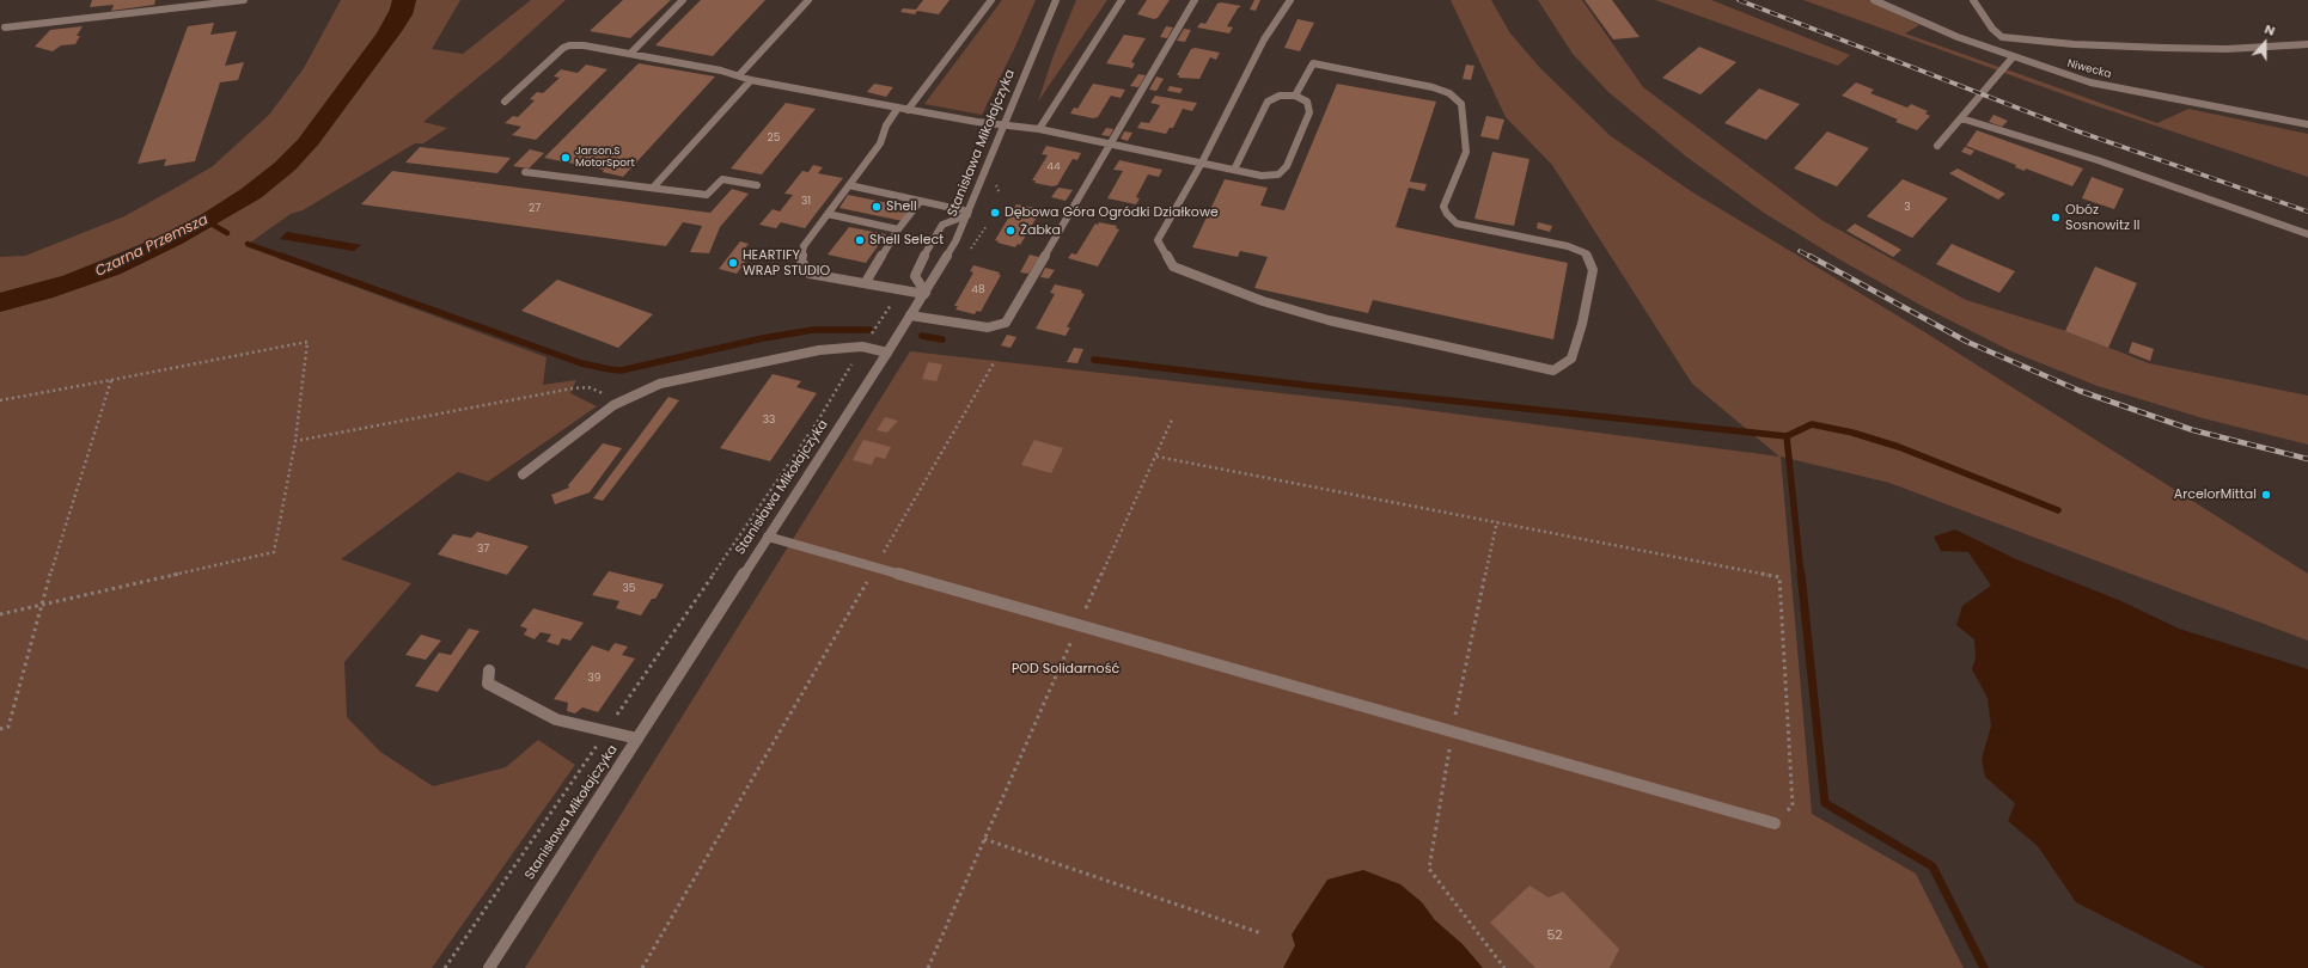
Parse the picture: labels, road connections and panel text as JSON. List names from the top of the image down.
{
  "streets": {
    "street": ["Niwecka", "Stanisława Mikołajczyka"]
  },
  "water": ["Czarna Przemsza"],
  "parks": ["POD Solidarność"],
  "places": [
    "Jarson.S MotorSport",
    "Shell",
    "Dębowa Góra Ogródki Działkowe",
    "Obóz Sosnowitz II",
    "Żabka",
    "Shell Select",
    "HEARTIFY WRAP STUDIO",
    "ArcelorMittal"
  ],
  "house_numbers": [
    "25",
    "44",
    "31",
    "3",
    "27",
    "48",
    "33",
    "37",
    "35",
    "39",
    "52"
  ],
  "north": "top"
}
